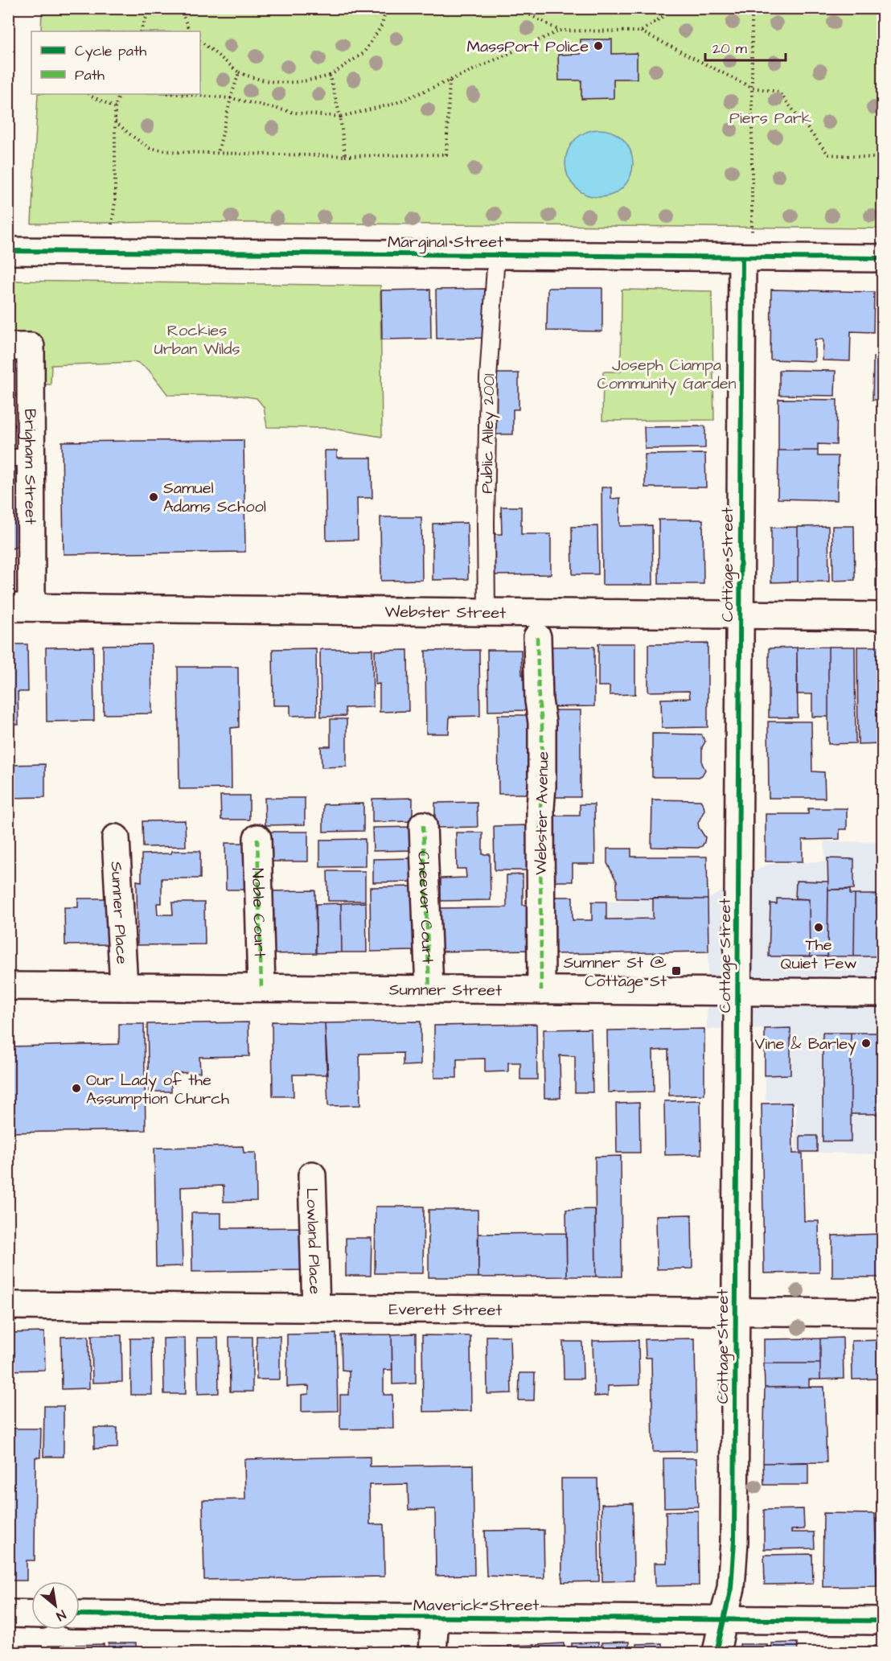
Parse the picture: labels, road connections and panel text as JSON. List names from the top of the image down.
{
  "streets": {
    "street": [
      "Marginal Street",
      "Brigham Street",
      "Cottage Street",
      "Webster Street",
      "Webster Avenue",
      "Cheever Court",
      "Sumner Place",
      "Noble Court",
      "Sumner Street",
      "Lowland Place",
      "Everett Street",
      "Maverick Street"
    ],
    "lane": ["Public Alley 2001"]
  },
  "crossings": [
    ["Marginal Street", "Public Alley 2001"],
    ["Marginal Street", "Cottage Street"],
    ["Public Alley 2001", "Webster Street"],
    ["Brigham Street", "Webster Street"],
    ["Cottage Street", "Webster Street"],
    ["Cottage Street", "Sumner Street"],
    ["Cottage Street", "Everett Street"],
    ["Cottage Street", "Maverick Street"],
    ["Webster Avenue", "Sumner Street"],
    ["Cheever Court", "Sumner Street"],
    ["Sumner Place", "Sumner Street"],
    ["Noble Court", "Sumner Street"],
    ["Lowland Place", "Everett Street"]
  ],
  "parks": ["Piers Park", "Rockies Urban Wilds", "Joseph Ciampa Community Garden"],
  "places": {
    "other": [
      "MassPort Police",
      "Samuel Adams School",
      "The Quiet Few",
      "Vine & Barley",
      "Our Lady of the Assumption Church"
    ],
    "transit": ["Sumner St @ Cottage St"]
  },
  "legend": ["Cycle path", "Path"],
  "scale_bar": "20 m",
  "north": "bottom right"
}
